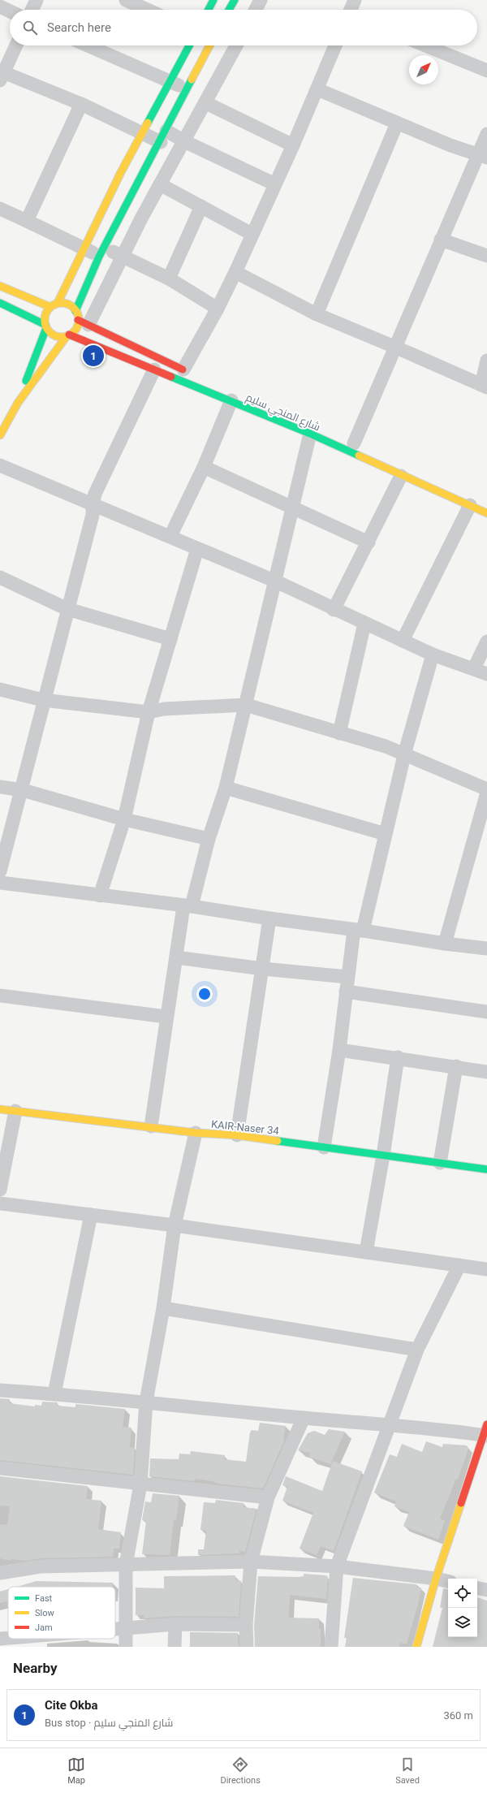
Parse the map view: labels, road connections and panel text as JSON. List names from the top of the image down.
{
  "streets": {
    "street": ["شارع المنجي سليم", "KAIR-Naser 34"]
  },
  "legend": ["Fast", "Slow", "Jam"],
  "north": "top right",
  "page": {
    "search": "Search here",
    "pins": "1",
    "heading": "Nearby",
    "list": [
      {
        "mark": "1",
        "name": "Cite Okba",
        "note": "Bus stop · شارع المنجي سليم",
        "value": "360 m"
      }
    ],
    "nav": ["Map", "Directions", "Saved"]
  }
}
